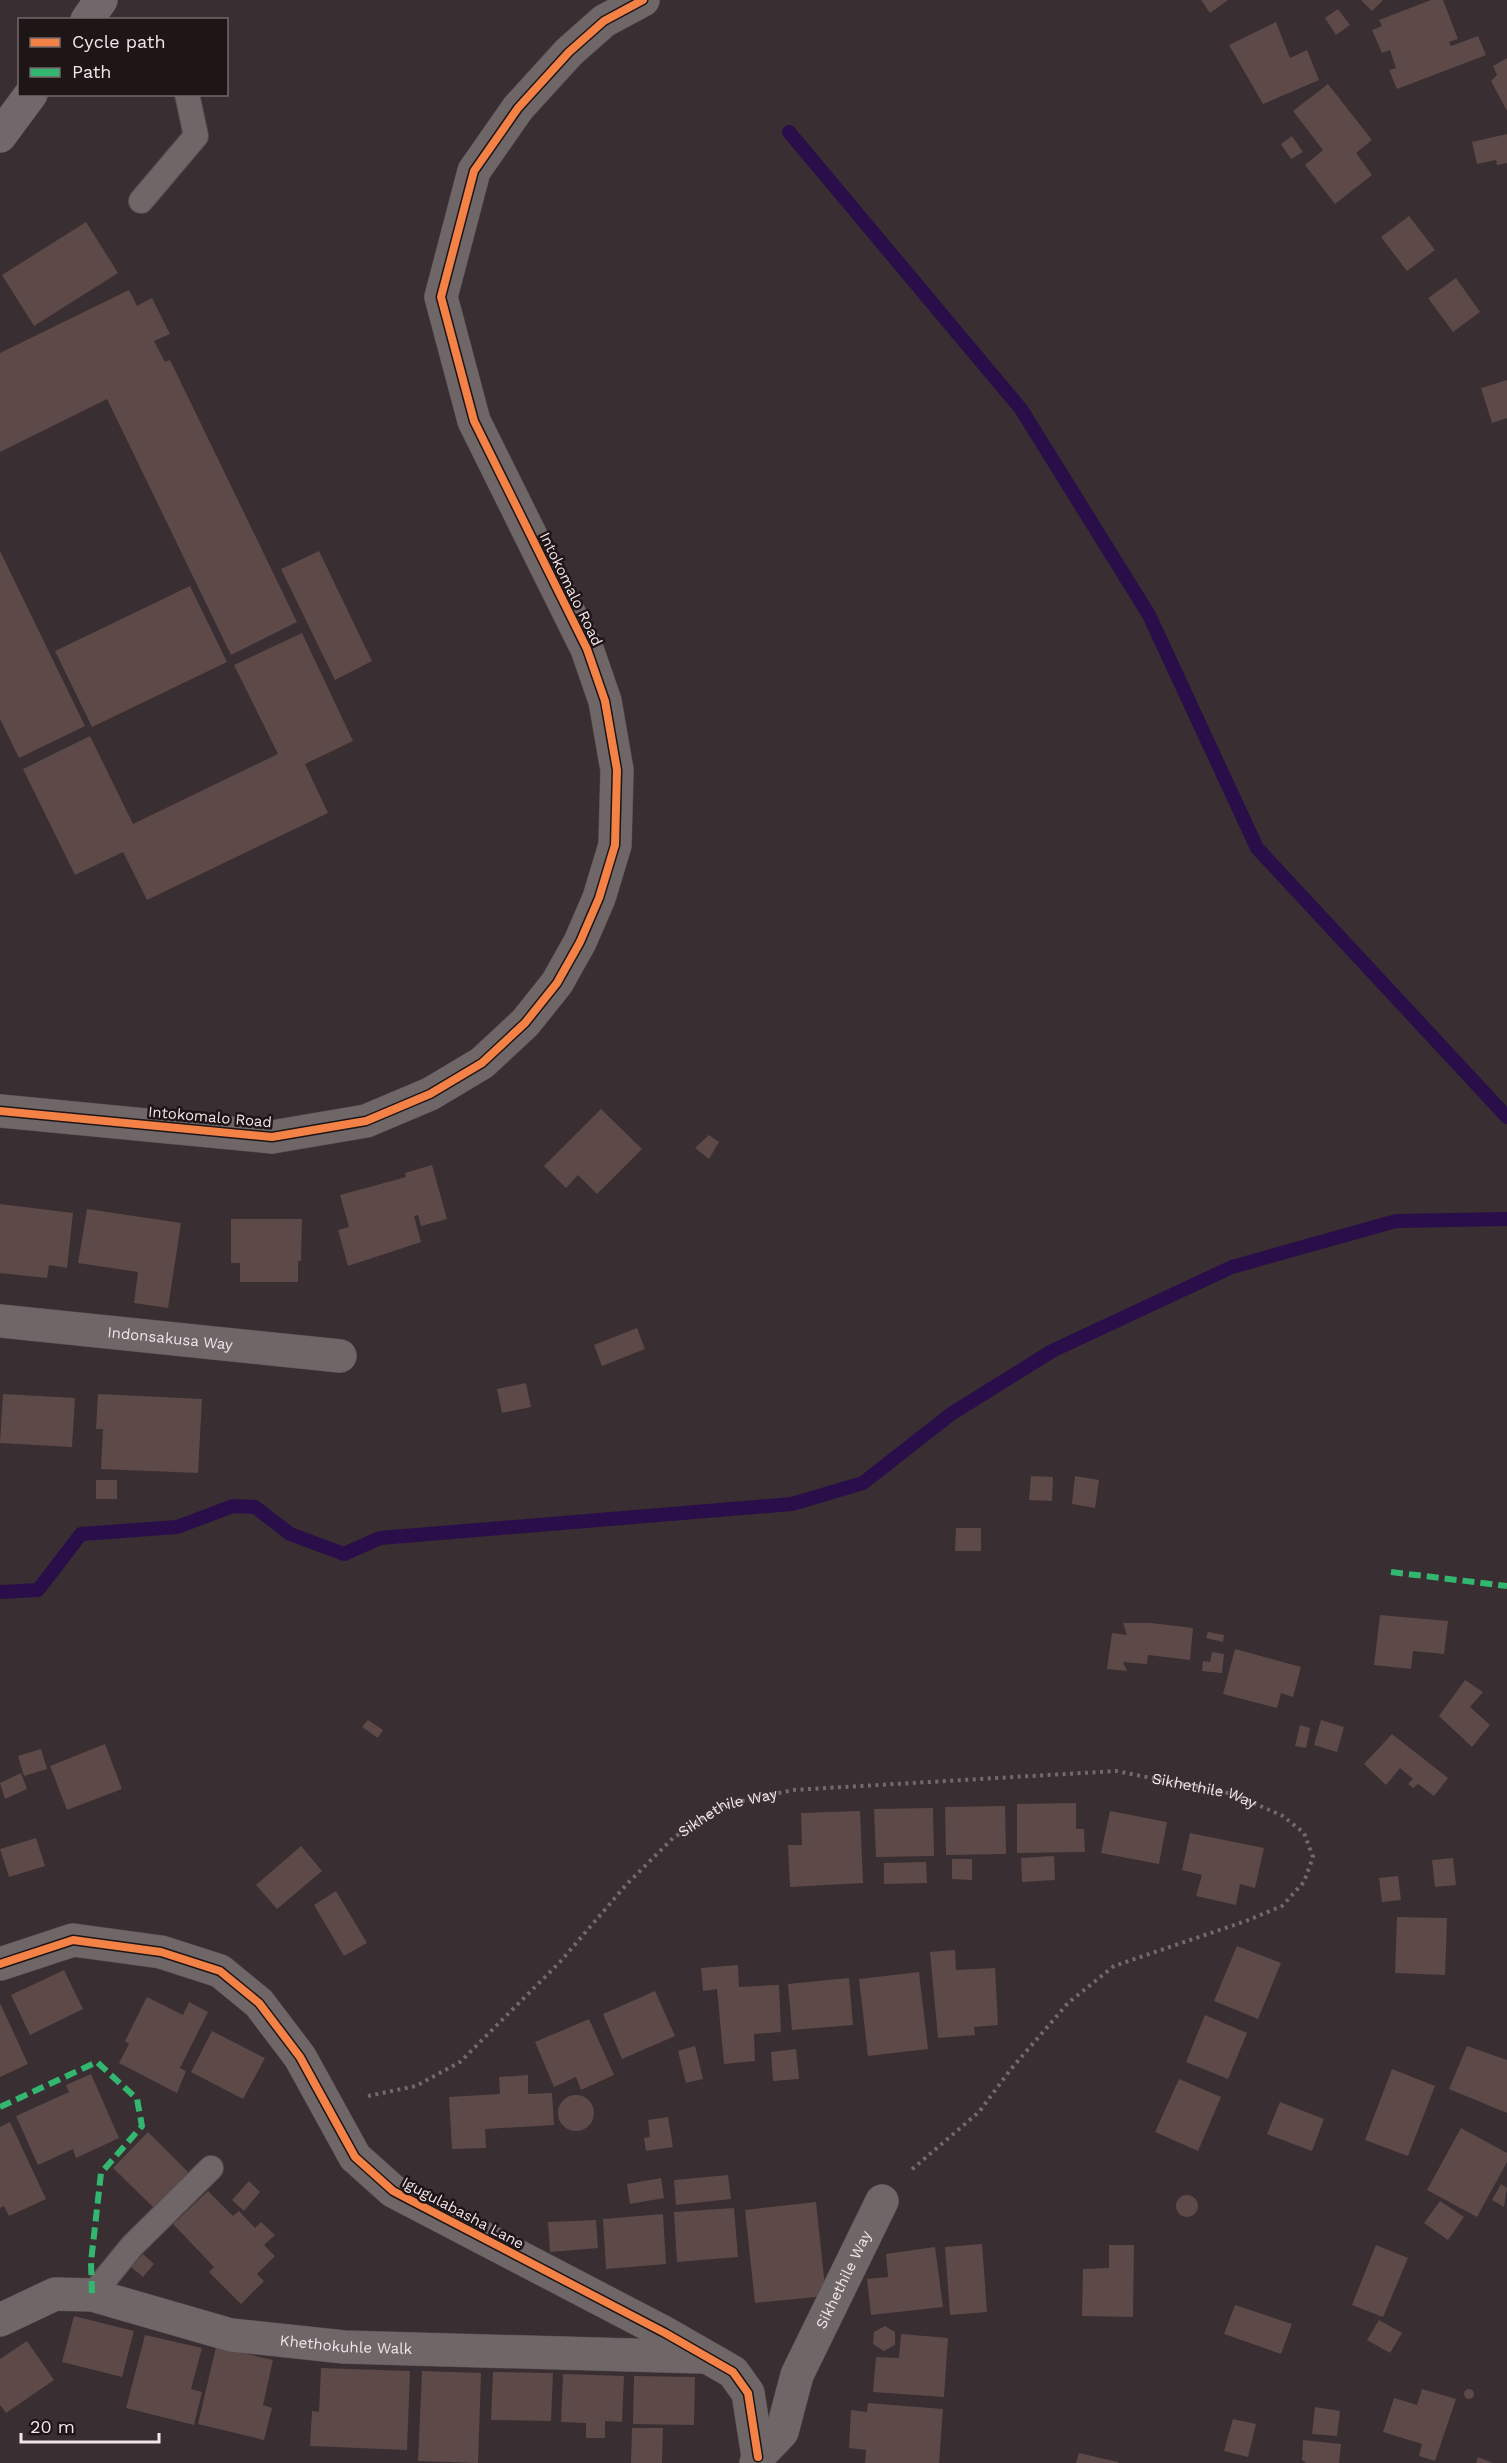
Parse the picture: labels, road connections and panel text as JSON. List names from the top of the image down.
{
  "streets": {
    "street": [
      "Intokomalo Road",
      "Indonsakusa Way",
      "Sikhethile Way",
      "Igugulabasha Lane",
      "Khethokuhle Walk"
    ]
  },
  "crossings": [
    ["Sikhethile Way", "Igugulabasha Lane"],
    ["Igugulabasha Lane", "Khethokuhle Walk"]
  ],
  "legend": ["Cycle path", "Path"],
  "scale_bar": "20 m"
}
